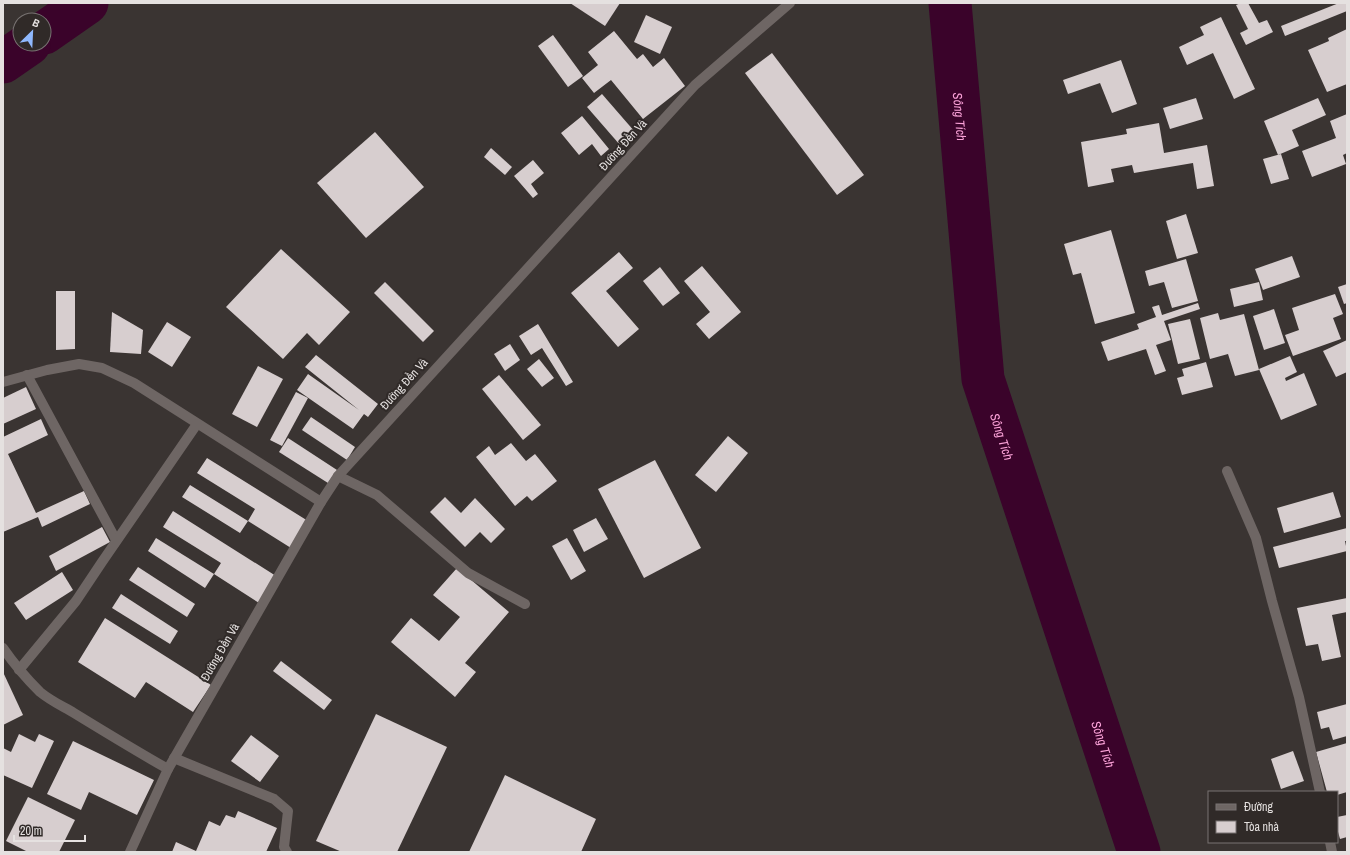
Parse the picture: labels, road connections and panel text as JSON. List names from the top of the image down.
{
  "streets": {
    "street": ["Đường Đền Và"]
  },
  "water": ["Sông Tích"],
  "legend": ["Đường", "Tòa nhà"],
  "scale_bar": "20 m",
  "north": "top right"
}
